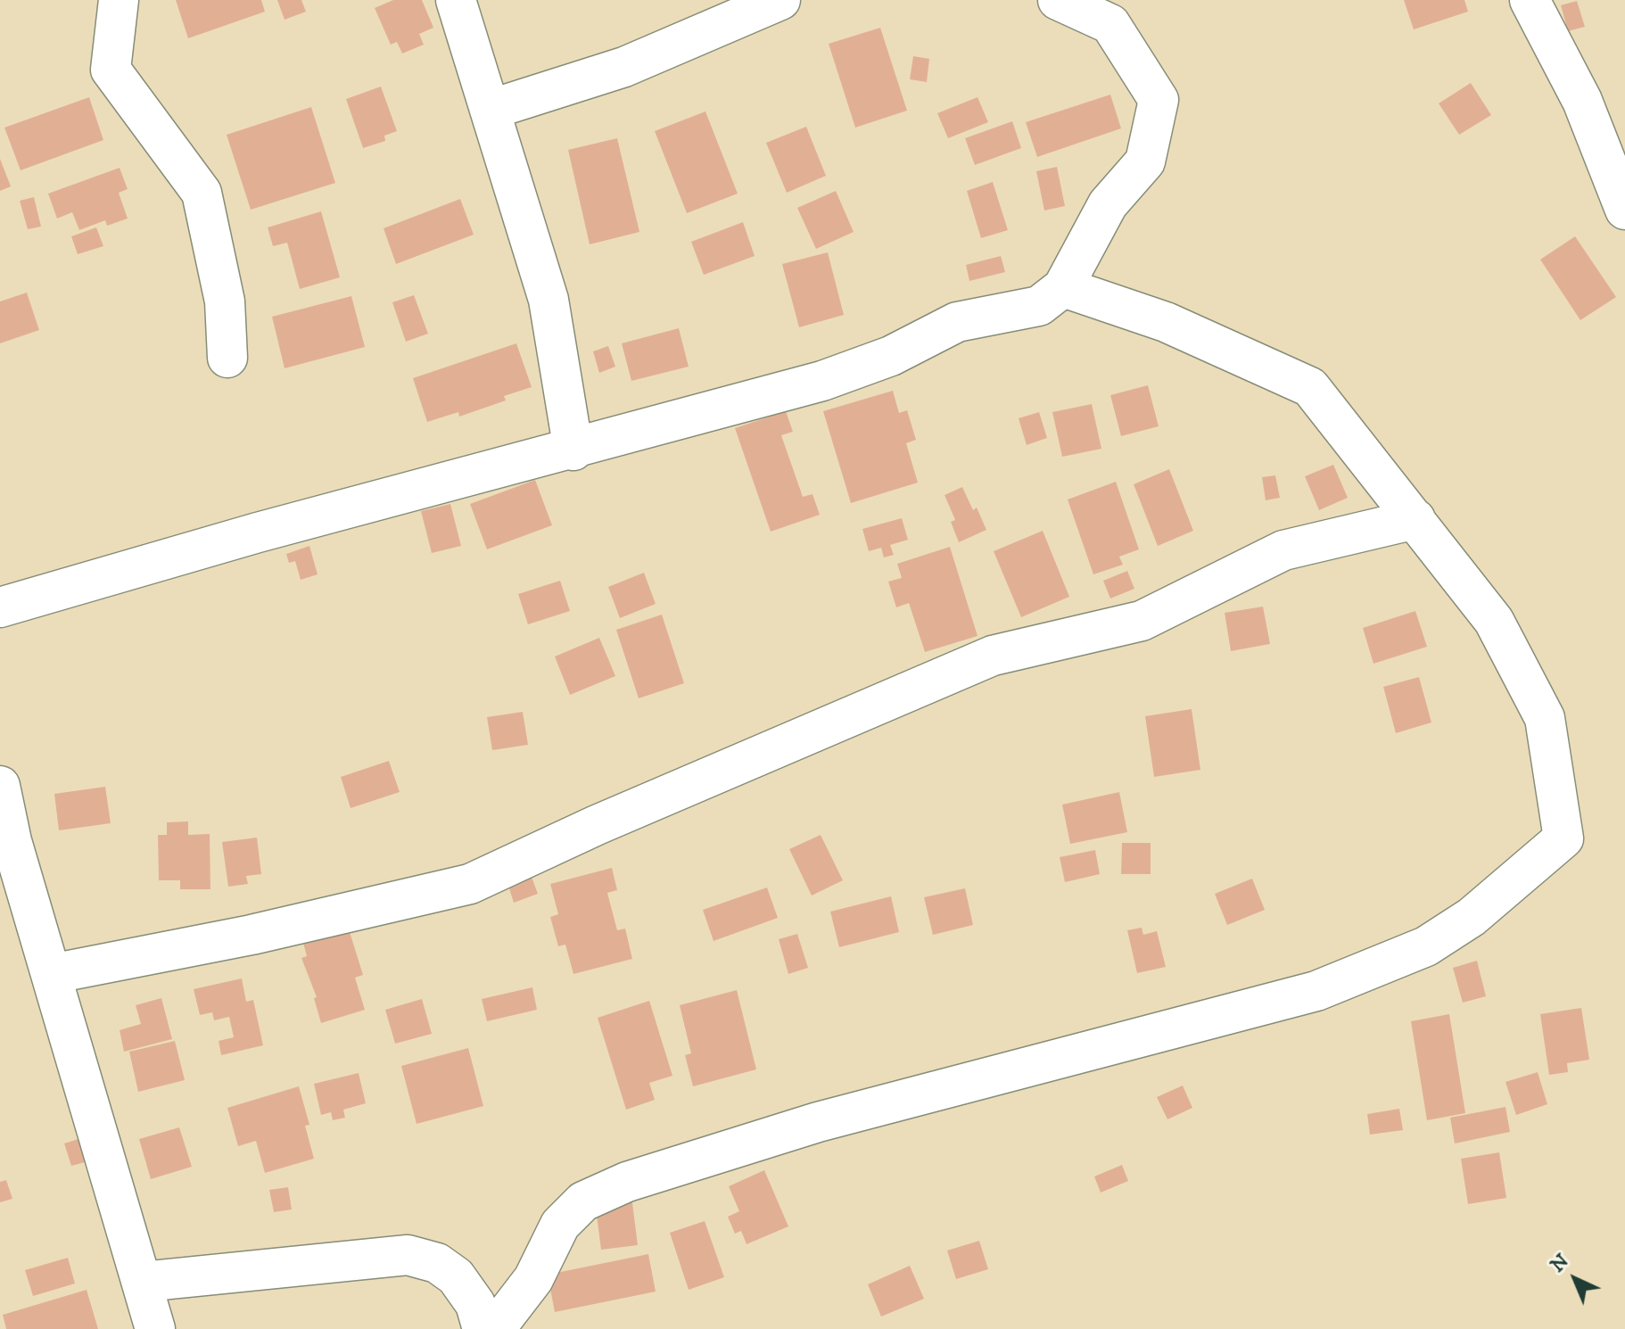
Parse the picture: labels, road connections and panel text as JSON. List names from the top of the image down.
{
  "north": "top left"
}
